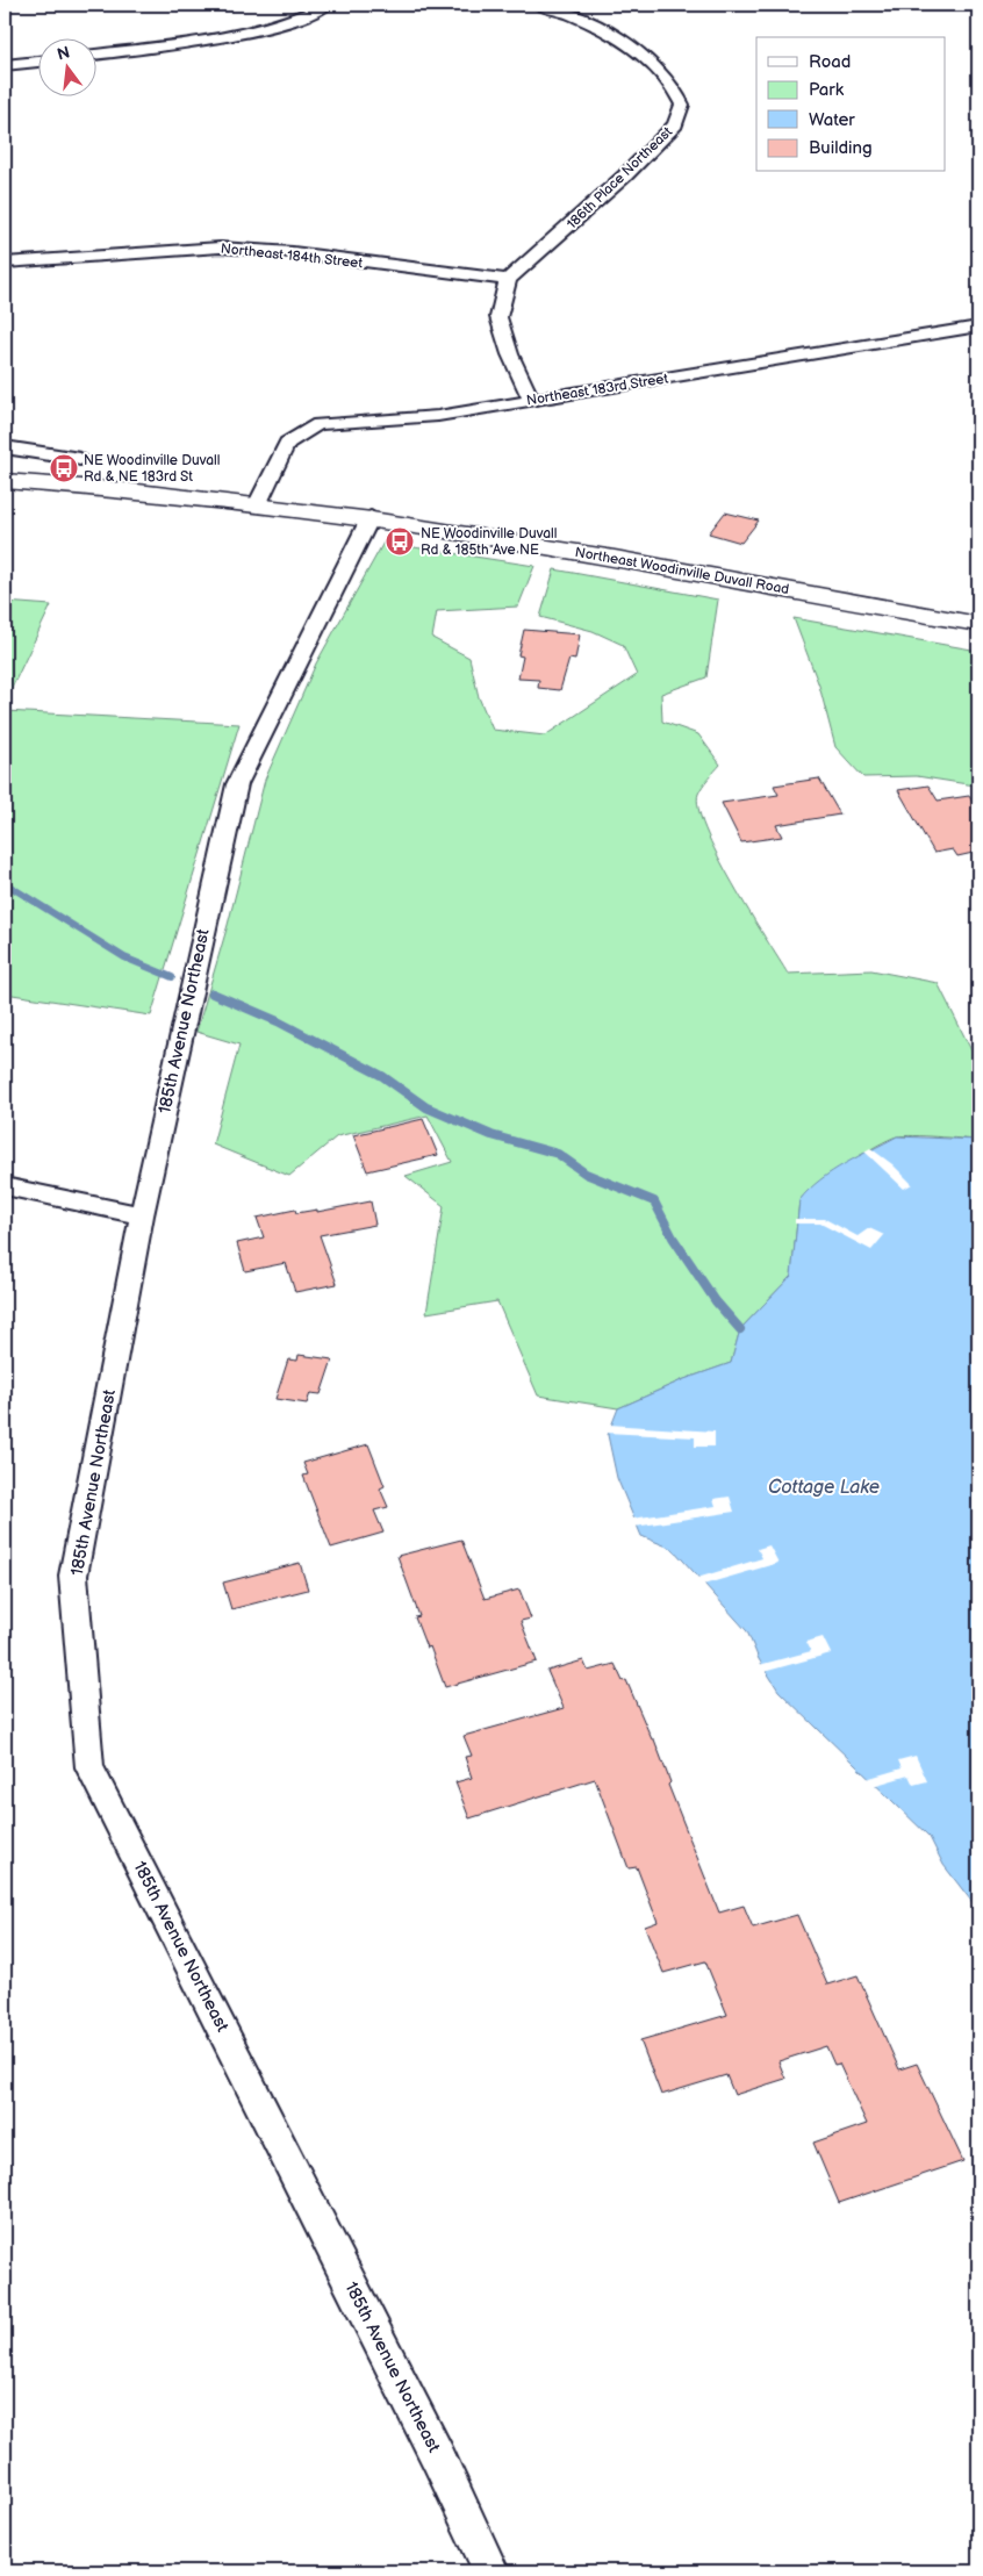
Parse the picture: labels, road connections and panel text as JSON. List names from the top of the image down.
{
  "streets": {
    "main road": ["Northeast Woodinville Duvall Road"],
    "street": [
      "186th Place Northeast",
      "Northeast 184th Street",
      "Northeast 183rd Street",
      "185th Avenue Northeast"
    ]
  },
  "crossings": [
    ["186th Place Northeast", "Northeast 184th Street"],
    ["Northeast 183rd Street", "Northeast Woodinville Duvall Road"],
    ["Northeast Woodinville Duvall Road", "185th Avenue Northeast"]
  ],
  "water": ["Cottage Lake"],
  "places": {
    "bus stop": ["NE Woodinville Duvall Rd & NE 183rd St", "NE Woodinville Duvall Rd & 185th Ave NE"]
  },
  "legend": [
    "Road",
    "Park",
    "Water",
    "Building"
  ],
  "north": "top"
}
